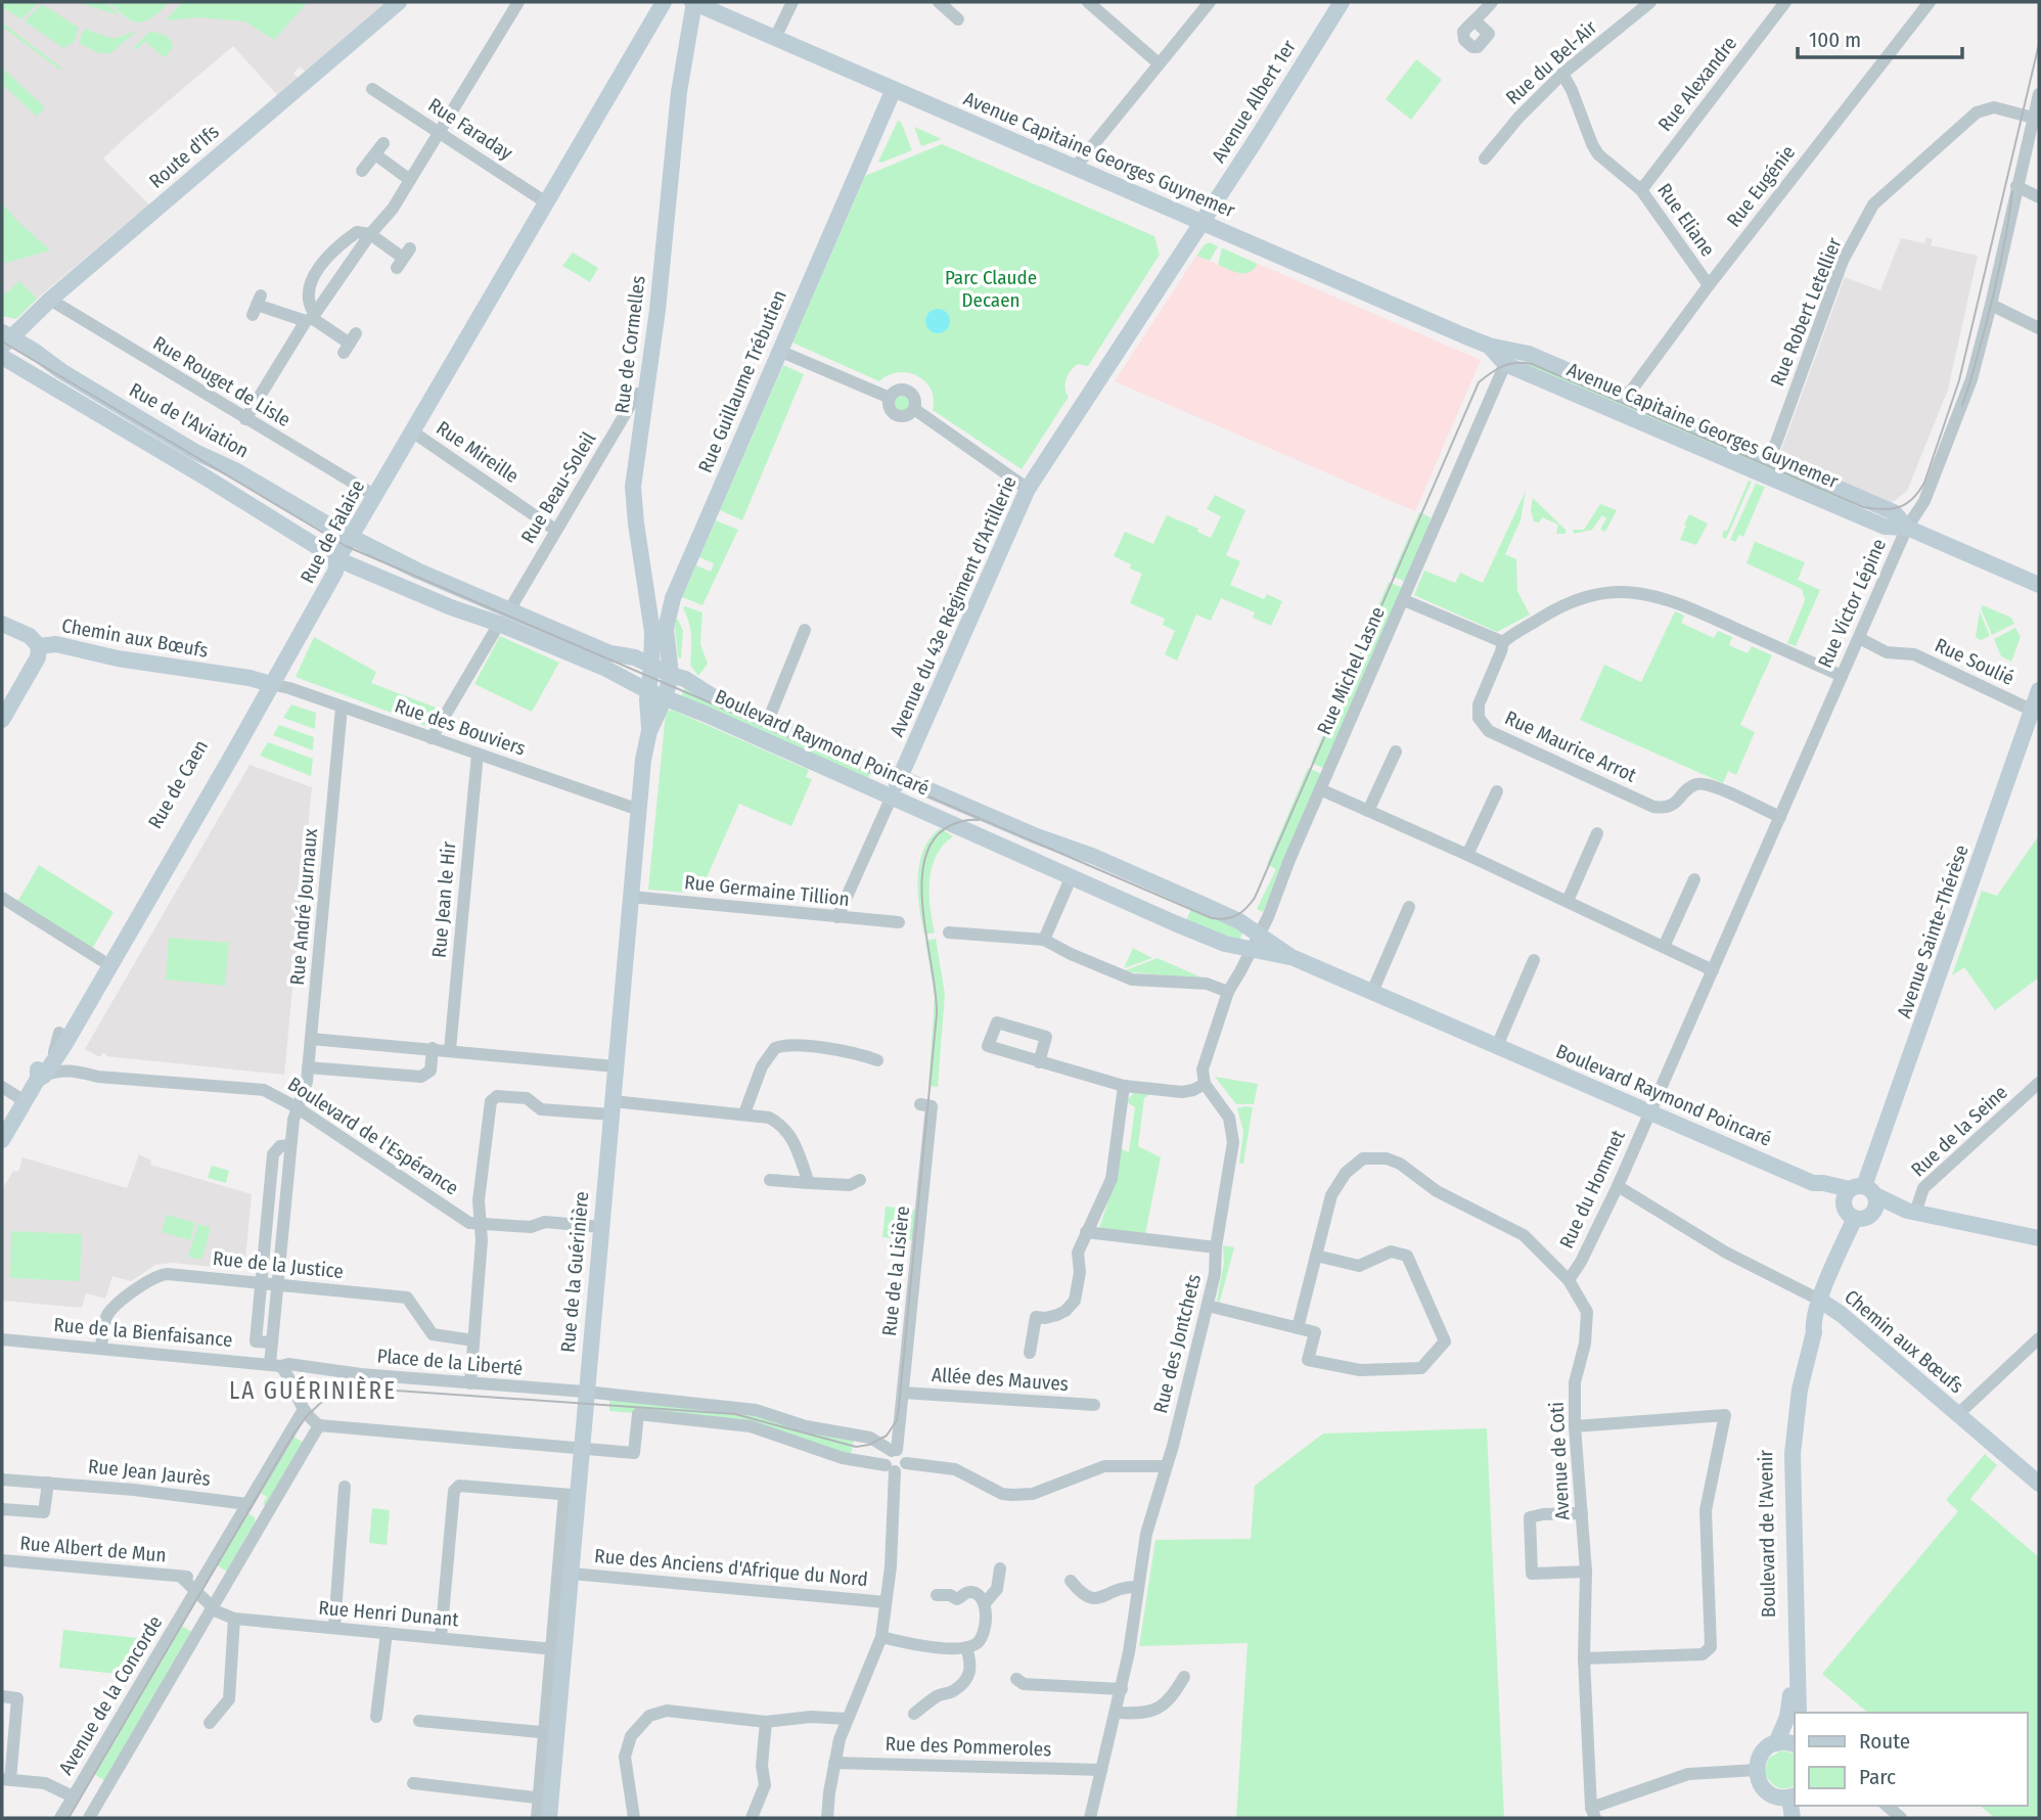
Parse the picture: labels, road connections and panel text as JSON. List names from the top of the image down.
{
  "streets": {
    "street": [
      "Rue du Bel-Air",
      "Rue Alexandre",
      "Avenue Albert 1er",
      "Rue Faraday",
      "Avenue Capitaine Georges Guynemer",
      "Route d'Ifs",
      "Rue Eugénie",
      "Rue Eliane",
      "Rue Robert Letellier",
      "Rue de Cormelles",
      "Rue Rouget de Lisle",
      "Rue Guillaume Trébutien",
      "Rue de l'Aviation",
      "Rue Mireille",
      "Rue Beau-Soleil",
      "Rue de Falaise",
      "Rue Victor Lépine",
      "Avenue du 43e Régiment d'Artillerie",
      "Chemin aux Bœufs",
      "Rue Soulié",
      "Rue Michel Lasne",
      "Rue des Bouviers",
      "Boulevard Raymond Poincaré",
      "Rue Maurice Arrot",
      "Rue de Caen",
      "Rue Germaine Tillion",
      "Rue Jean le Hir",
      "Rue André Journaux",
      "Avenue Sainte-Thérèse",
      "Rue de la Seine",
      "Boulevard de l'Espérance",
      "Rue du Hommet",
      "Rue de la Justice",
      "Rue de la Lisière",
      "Rue de la Guérinière",
      "Rue de la Bienfaisance",
      "Rue des Jontchets",
      "Place de la Liberté",
      "Allée des Mauves",
      "Avenue de Coti",
      "Rue Jean Jaurès",
      "Boulevard de l'Avenir",
      "Rue Albert de Mun",
      "Rue des Anciens d'Afrique du Nord",
      "Rue Henri Dunant",
      "Avenue de la Concorde",
      "Rue des Pommeroles"
    ]
  },
  "crossings": [
    ["Rue du Bel-Air", "Rue Eliane"],
    ["Rue Alexandre", "Rue Eliane"],
    ["Avenue Albert 1er", "Avenue Capitaine Georges Guynemer"],
    ["Avenue Albert 1er", "Avenue du 43e Régiment d'Artillerie"],
    ["Rue Faraday", "Rue de Falaise"],
    ["Avenue Capitaine Georges Guynemer", "Rue Eugénie"],
    ["Avenue Capitaine Georges Guynemer", "Rue Robert Letellier"],
    ["Avenue Capitaine Georges Guynemer", "Rue de Cormelles"],
    ["Avenue Capitaine Georges Guynemer", "Rue Guillaume Trébutien"],
    ["Avenue Capitaine Georges Guynemer", "Rue Victor Lépine"],
    ["Avenue Capitaine Georges Guynemer", "Avenue du 43e Régiment d'Artillerie"],
    ["Avenue Capitaine Georges Guynemer", "Rue Michel Lasne"],
    ["Route d'Ifs", "Rue Rouget de Lisle"],
    ["Route d'Ifs", "Rue de l'Aviation"],
    ["Rue Eugénie", "Rue Eliane"],
    ["Rue Robert Letellier", "Rue Victor Lépine"],
    ["Rue de Cormelles", "Rue Beau-Soleil"],
    ["Rue de Cormelles", "Boulevard Raymond Poincaré"],
    ["Rue de Cormelles", "Rue de la Guérinière"],
    ["Rue Rouget de Lisle", "Rue de Falaise"],
    ["Rue Guillaume Trébutien", "Boulevard Raymond Poincaré"],
    ["Rue Guillaume Trébutien", "Rue de la Guérinière"],
    ["Rue de l'Aviation", "Rue de Falaise"],
    ["Rue de l'Aviation", "Boulevard Raymond Poincaré"],
    ["Rue de l'Aviation", "Rue de Caen"],
    ["Rue Mireille", "Rue Beau-Soleil"],
    ["Rue Mireille", "Rue de Falaise"],
    ["Rue Beau-Soleil", "Rue des Bouviers"],
    ["Rue Beau-Soleil", "Boulevard Raymond Poincaré"],
    ["Rue de Falaise", "Boulevard Raymond Poincaré"],
    ["Rue de Falaise", "Rue de Caen"],
    ["Rue Victor Lépine", "Rue Soulié"],
    ["Rue Victor Lépine", "Boulevard Raymond Poincaré"],
    ["Rue Victor Lépine", "Rue Maurice Arrot"],
    ["Rue Victor Lépine", "Rue du Hommet"],
    ["Avenue du 43e Régiment d'Artillerie", "Boulevard Raymond Poincaré"],
    ["Chemin aux Bœufs", "Rue des Bouviers"],
    ["Chemin aux Bœufs", "Rue de Caen"],
    ["Chemin aux Bœufs", "Avenue Sainte-Thérèse"],
    ["Chemin aux Bœufs", "Rue du Hommet"],
    ["Chemin aux Bœufs", "Boulevard de l'Avenir"],
    ["Rue Soulié", "Avenue Sainte-Thérèse"],
    ["Rue Michel Lasne", "Boulevard Raymond Poincaré"],
    ["Rue des Bouviers", "Rue de Caen"],
    ["Rue des Bouviers", "Rue Jean le Hir"],
    ["Rue des Bouviers", "Rue André Journaux"],
    ["Rue des Bouviers", "Rue de la Guérinière"],
    ["Boulevard Raymond Poincaré", "Rue de Caen"],
    ["Boulevard Raymond Poincaré", "Avenue Sainte-Thérèse"],
    ["Boulevard Raymond Poincaré", "Rue de la Seine"],
    ["Boulevard Raymond Poincaré", "Rue du Hommet"],
    ["Boulevard Raymond Poincaré", "Rue de la Guérinière"],
    ["Rue Germaine Tillion", "Rue de la Guérinière"],
    ["Rue André Journaux", "Boulevard de l'Espérance"],
    ["Rue André Journaux", "Rue de la Justice"],
    ["Rue André Journaux", "Rue de la Bienfaisance"],
    ["Rue André Journaux", "Place de la Liberté"],
    ["Avenue Sainte-Thérèse", "Boulevard de l'Avenir"],
    ["Rue du Hommet", "Avenue de Coti"],
    ["Rue de la Justice", "Rue de la Bienfaisance"],
    ["Rue de la Lisière", "Place de la Liberté"],
    ["Rue de la Lisière", "Allée des Mauves"],
    ["Rue de la Guérinière", "Place de la Liberté"],
    ["Rue de la Guérinière", "Rue des Anciens d'Afrique du Nord"],
    ["Rue de la Guérinière", "Rue Henri Dunant"],
    ["Rue de la Bienfaisance", "Place de la Liberté"],
    ["Rue des Jontchets", "Rue des Pommeroles"],
    ["Rue Jean Jaurès", "Avenue de la Concorde"],
    ["Rue Albert de Mun", "Avenue de la Concorde"]
  ],
  "districts": ["LA GUÉRINIÈRE"],
  "parks": ["Parc Claude Decaen"],
  "legend": ["Route", "Parc"],
  "scale_bar": "100 m"
}
